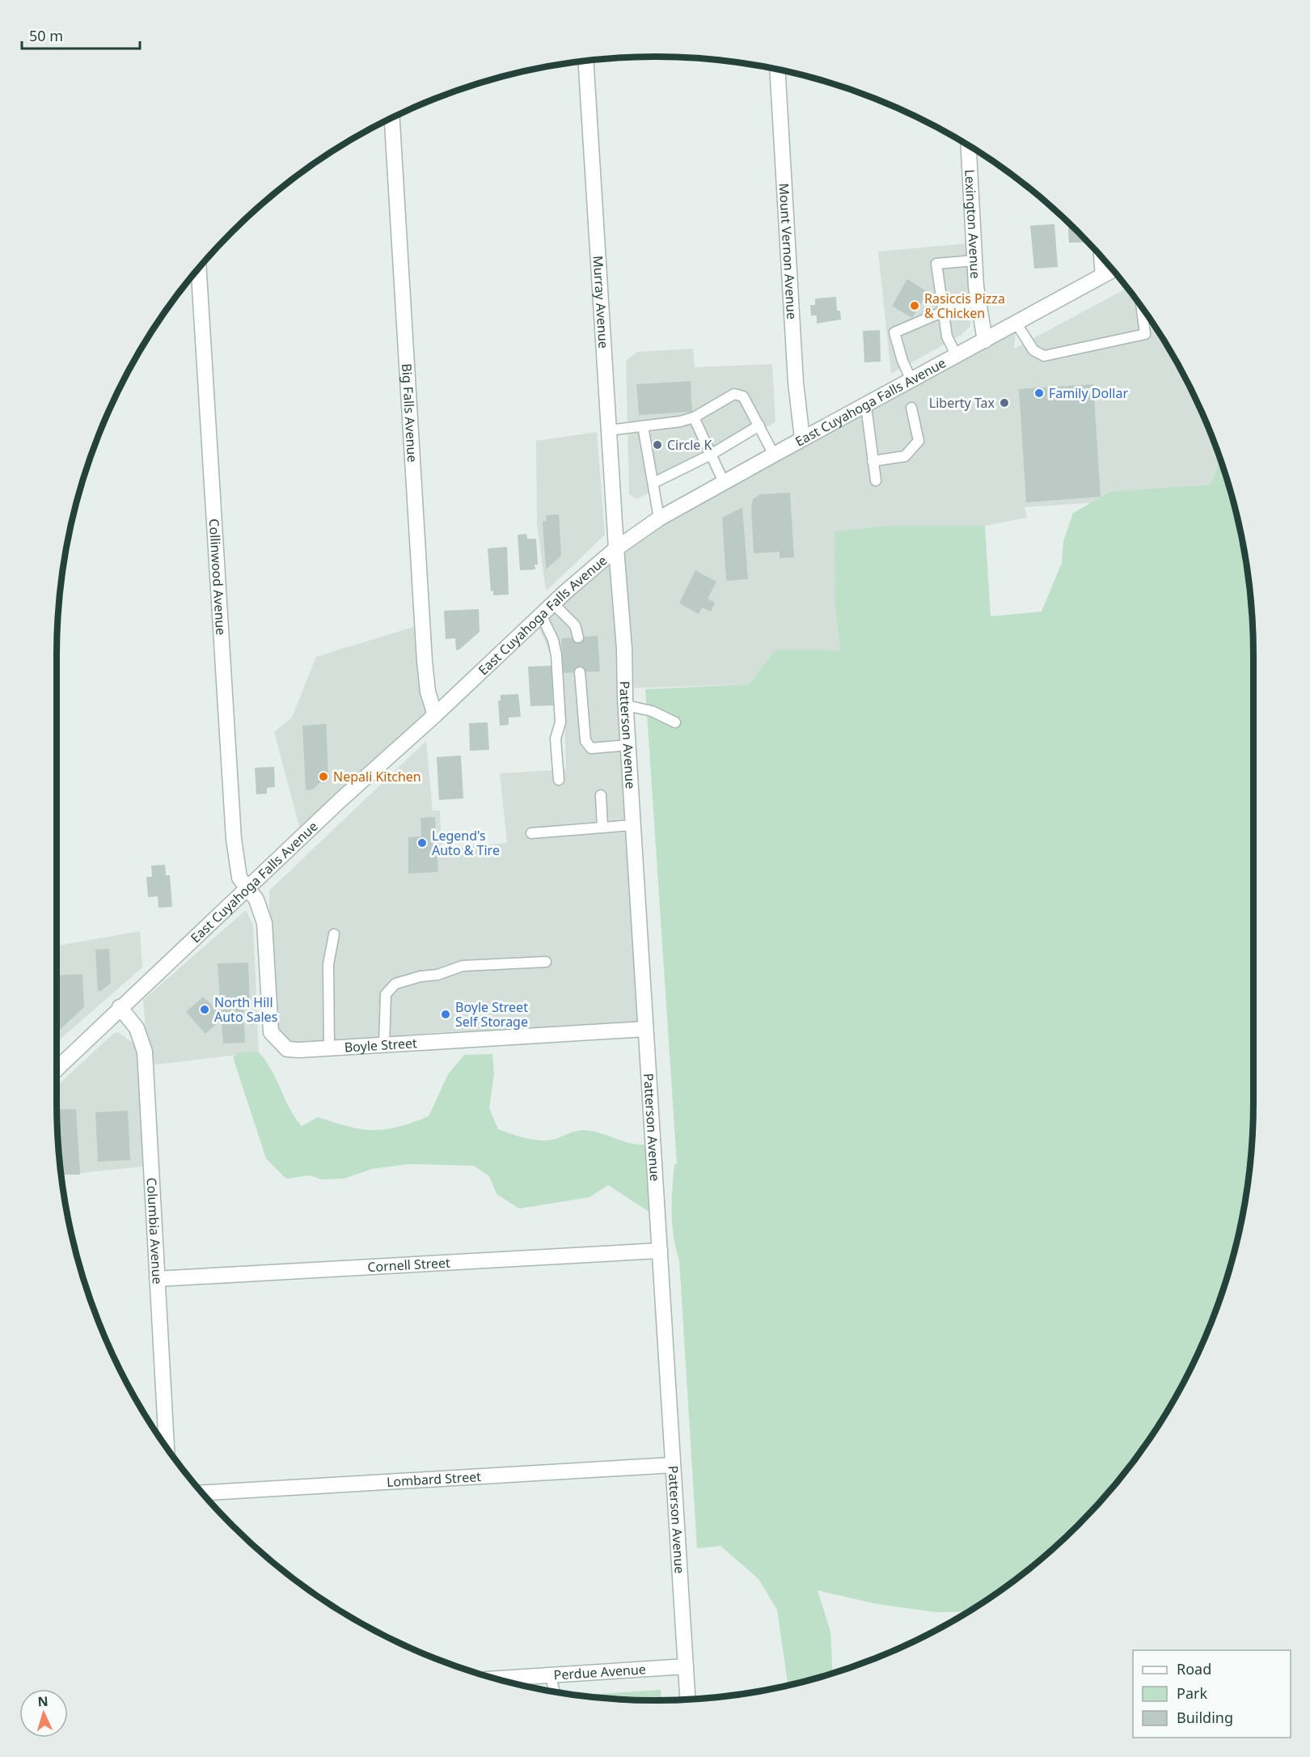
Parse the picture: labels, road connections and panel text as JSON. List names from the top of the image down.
{
  "streets": {
    "street": [
      "Lexington Avenue",
      "Mount Vernon Avenue",
      "Murray Avenue",
      "East Cuyahoga Falls Avenue",
      "Big Falls Avenue",
      "Collinwood Avenue",
      "Patterson Avenue",
      "Boyle Street",
      "Columbia Avenue",
      "Cornell Street",
      "Lombard Street",
      "Perdue Avenue"
    ]
  },
  "crossings": [
    ["Lexington Avenue", "East Cuyahoga Falls Avenue"],
    ["Mount Vernon Avenue", "East Cuyahoga Falls Avenue"],
    ["Murray Avenue", "East Cuyahoga Falls Avenue"],
    ["Murray Avenue", "Patterson Avenue"],
    ["East Cuyahoga Falls Avenue", "Big Falls Avenue"],
    ["East Cuyahoga Falls Avenue", "Collinwood Avenue"],
    ["East Cuyahoga Falls Avenue", "Patterson Avenue"],
    ["East Cuyahoga Falls Avenue", "Boyle Street"],
    ["East Cuyahoga Falls Avenue", "Columbia Avenue"],
    ["Collinwood Avenue", "Boyle Street"],
    ["Patterson Avenue", "Boyle Street"],
    ["Patterson Avenue", "Cornell Street"],
    ["Patterson Avenue", "Lombard Street"],
    ["Patterson Avenue", "Perdue Avenue"],
    ["Columbia Avenue", "Cornell Street"]
  ],
  "places": [
    "Rasiccis Pizza & Chicken",
    "Family Dollar",
    "Liberty Tax",
    "Circle K",
    "Nepali Kitchen",
    "Legend's Auto & Tire",
    "North Hill Auto Sales",
    "Boyle Street Self Storage"
  ],
  "legend": ["Road", "Park", "Building"],
  "scale_bar": "50 m",
  "north": "top"
}
